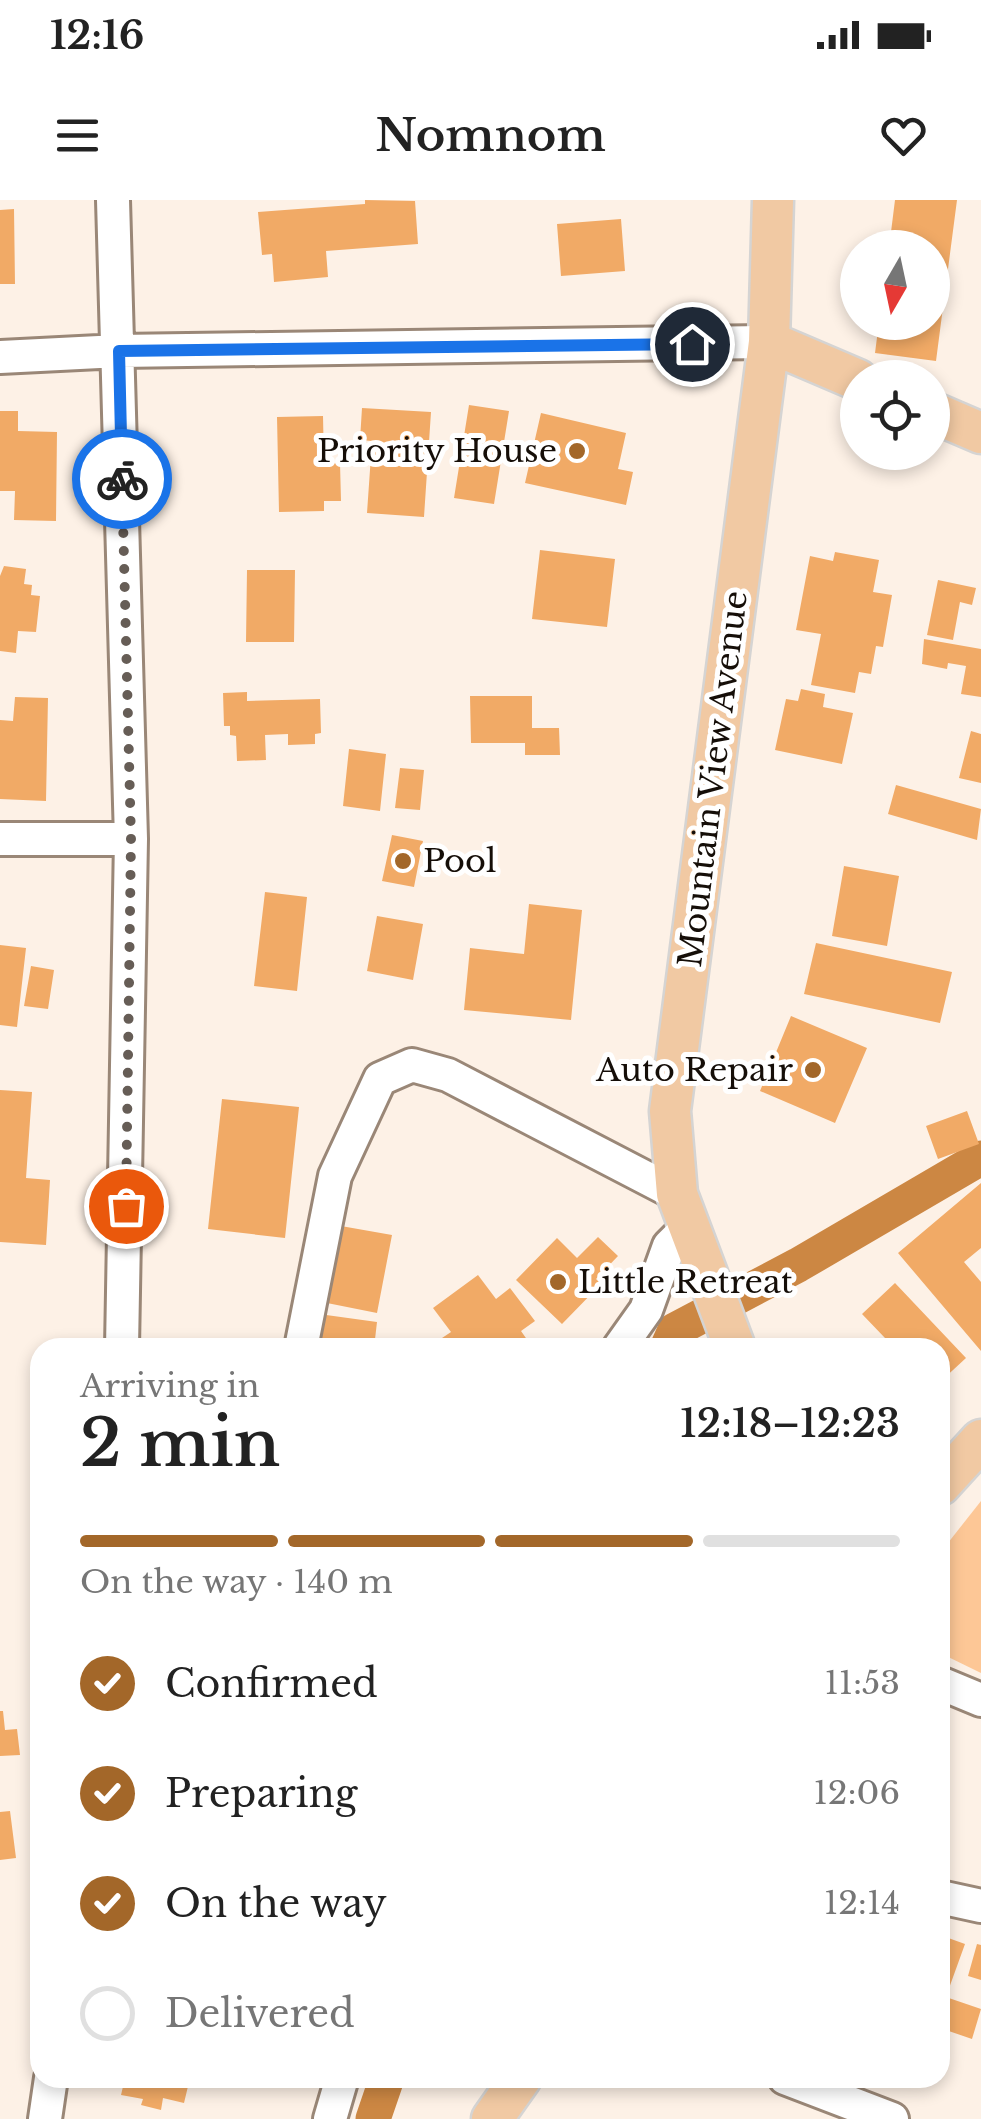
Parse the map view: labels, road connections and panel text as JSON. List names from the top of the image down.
{
  "streets": {
    "main road": ["Mountain View Avenue"]
  },
  "places": [
    "Priority House",
    "Pool",
    "Auto Repair",
    "Little Retreat"
  ],
  "north": "bottom",
  "page": {
    "status": "12:16",
    "header": "Nomnom",
    "heading": ["2 min", "Arriving in", "12:18–12:23"],
    "bar": "On the way · 140 m",
    "list": [
      ["Confirmed", "11:53"],
      ["Preparing", "12:06"],
      ["On the way", "12:14"],
      "Delivered"
    ]
  }
}
